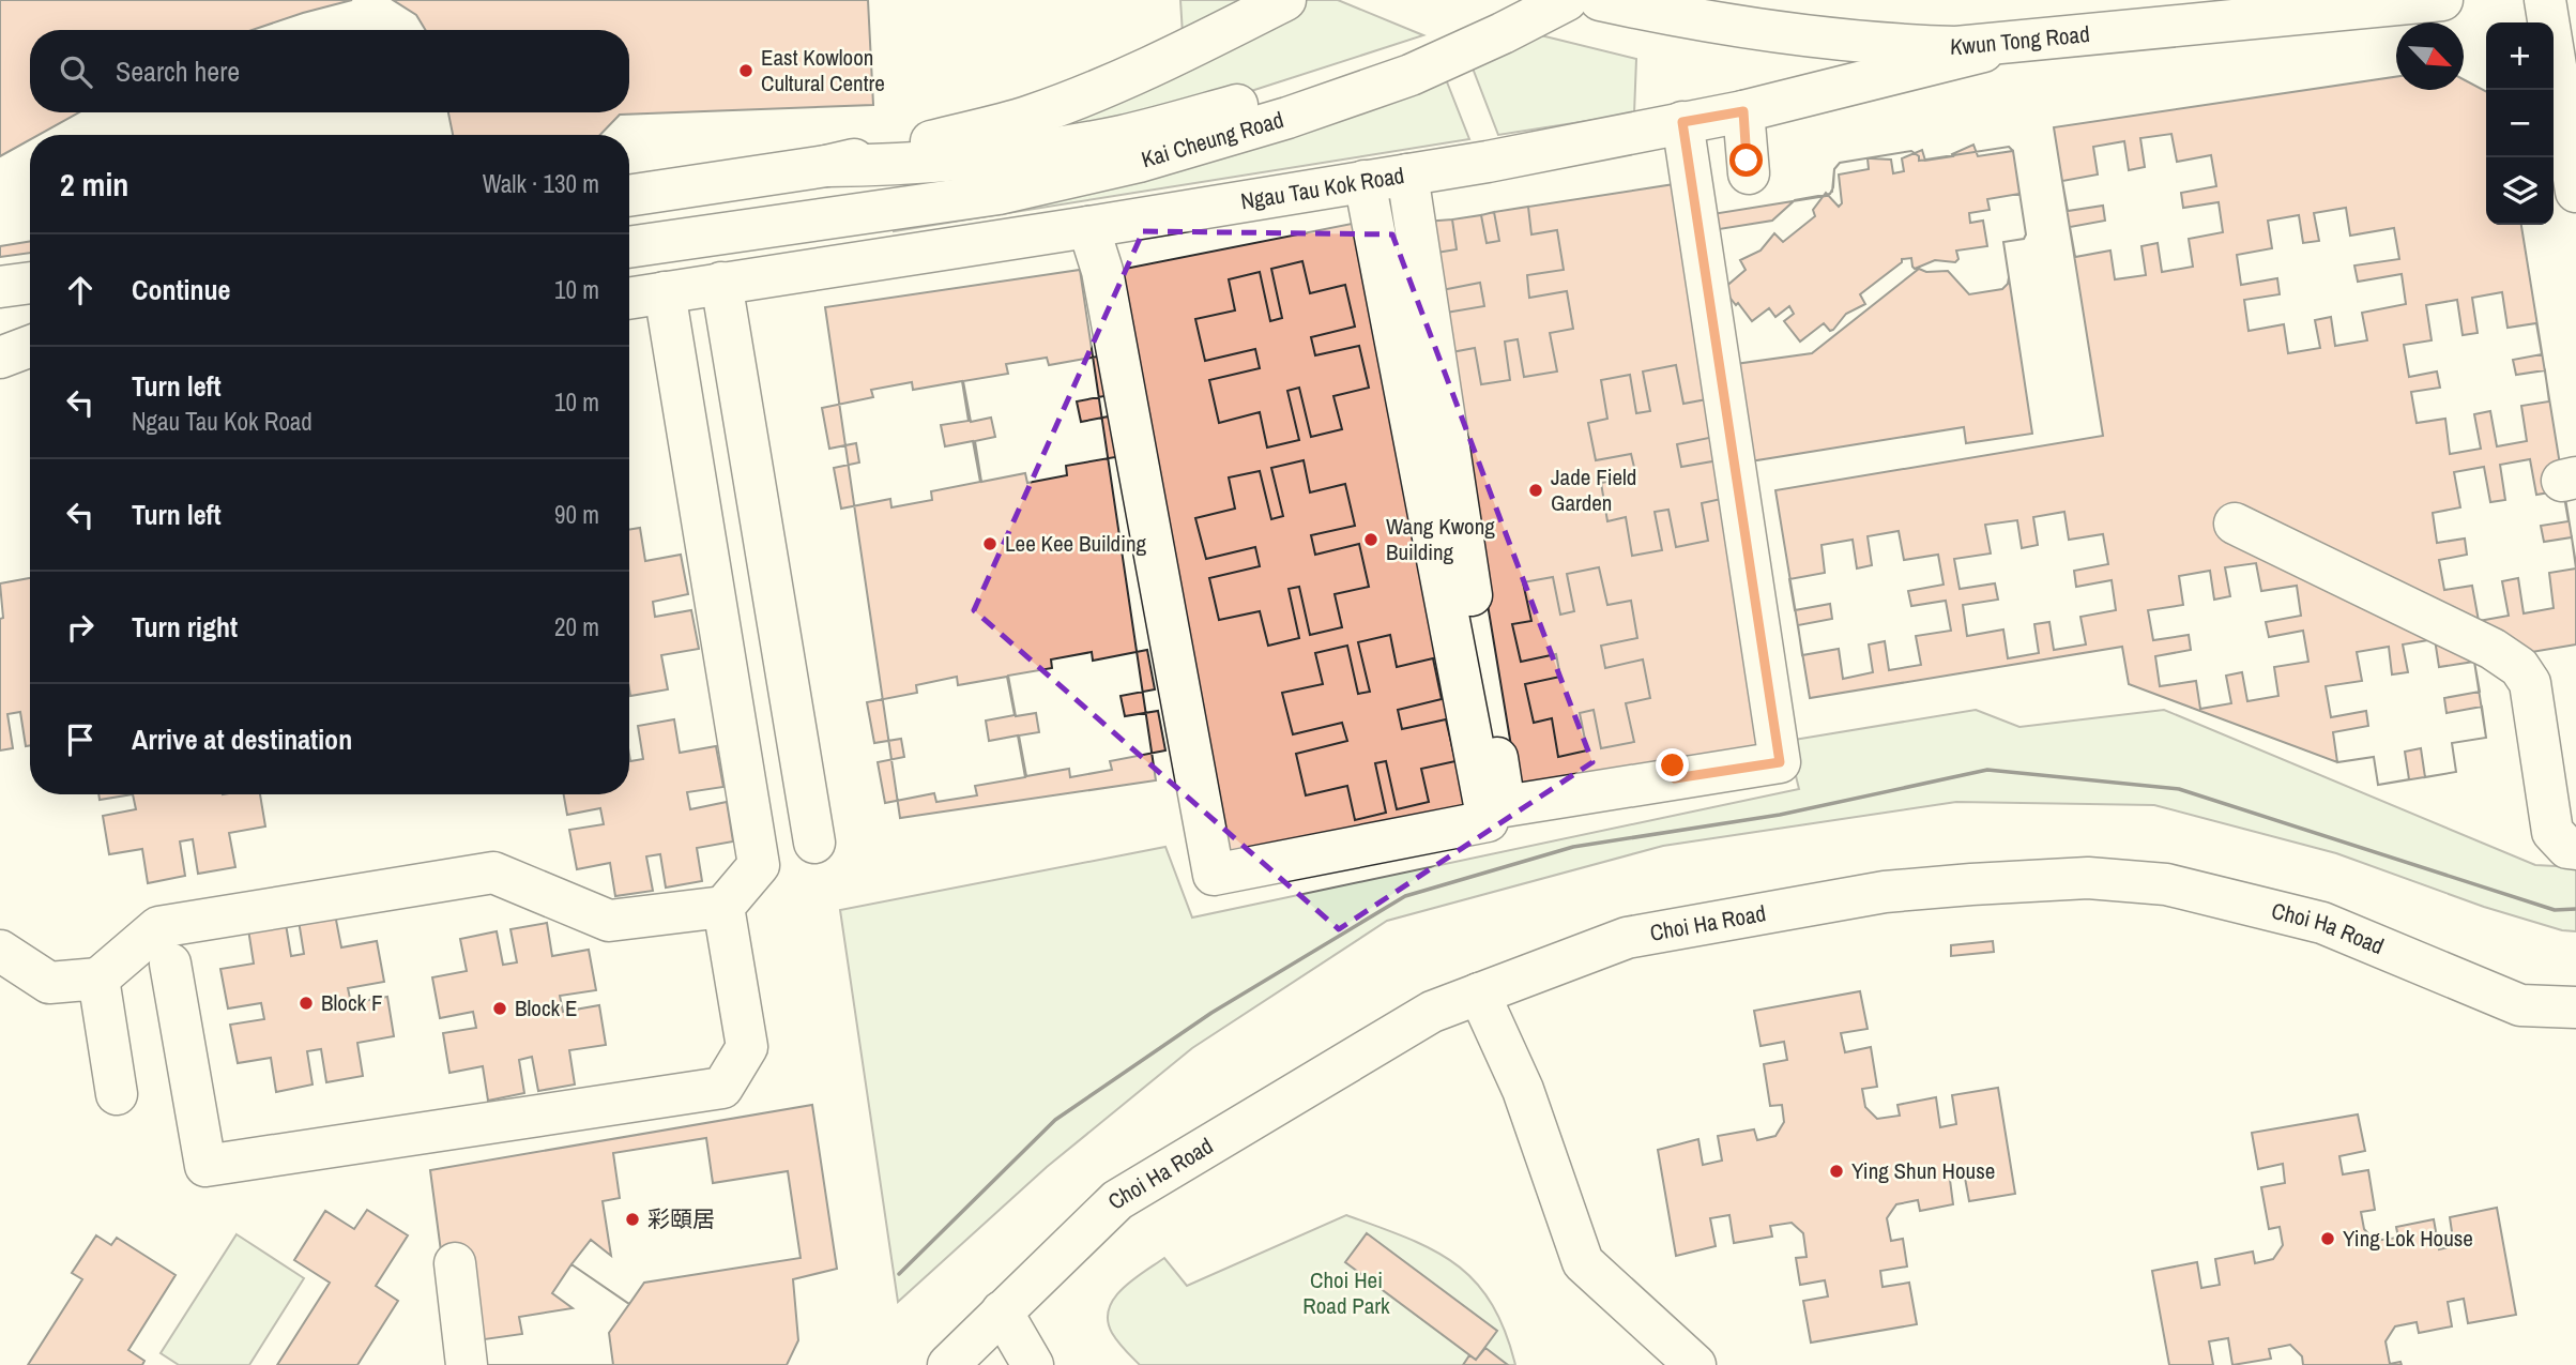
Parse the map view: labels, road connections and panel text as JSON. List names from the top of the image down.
{
  "streets": {
    "main road": [
      "Kwun Tong Road",
      "Kai Cheung Road",
      "Ngau Tau Kok Road",
      "Choi Ha Road"
    ]
  },
  "crossings": [
    ["Kwun Tong Road", "Ngau Tau Kok Road"]
  ],
  "parks": ["Choi Hei Road Park"],
  "places": [
    "East Kowloon Cultural Centre",
    "Jade Field Garden",
    "Wang Kwong Building",
    "Lee Kee Building",
    "Block F",
    "Block E",
    "Ying Shun House",
    "彩頤居",
    "Ying Lok House"
  ],
  "north": "bottom right",
  "page": {
    "map_buttons": ["+", "−"],
    "search": "Search here",
    "heading": ["2 min", "Walk · 130 m"],
    "list": [
      ["Continue", "10 m"],
      ["Turn left", "Ngau Tau Kok Road", "10 m"],
      ["Turn left", "90 m"],
      ["Turn right", "20 m"],
      "Arrive at destination"
    ]
  }
}
